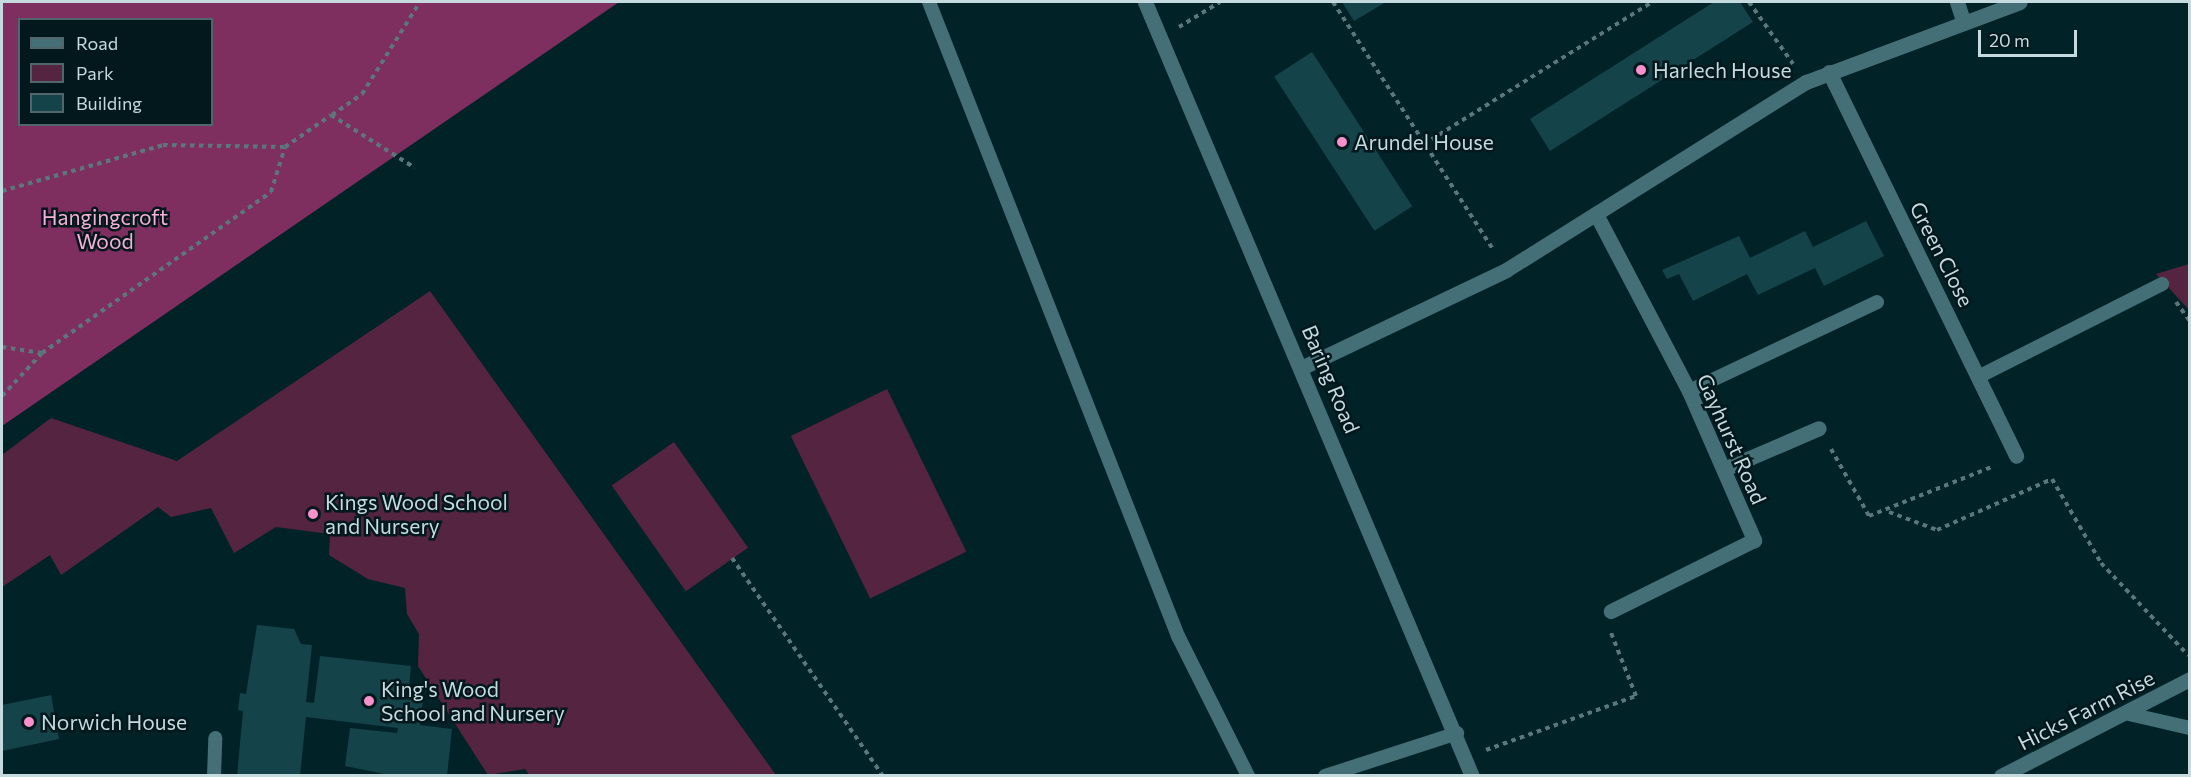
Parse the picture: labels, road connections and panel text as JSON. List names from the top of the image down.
{
  "streets": {
    "street": [
      "Green Close",
      "Baring Road",
      "Gayhurst Road",
      "Hicks Farm Rise"
    ]
  },
  "parks": ["Hangingcroft Wood"],
  "places": [
    "Harlech House",
    "Arundel House",
    "Kings Wood School and Nursery",
    "King's Wood School and Nursery",
    "Norwich House"
  ],
  "legend": ["Road", "Park", "Building"],
  "scale_bar": "20 m"
}
